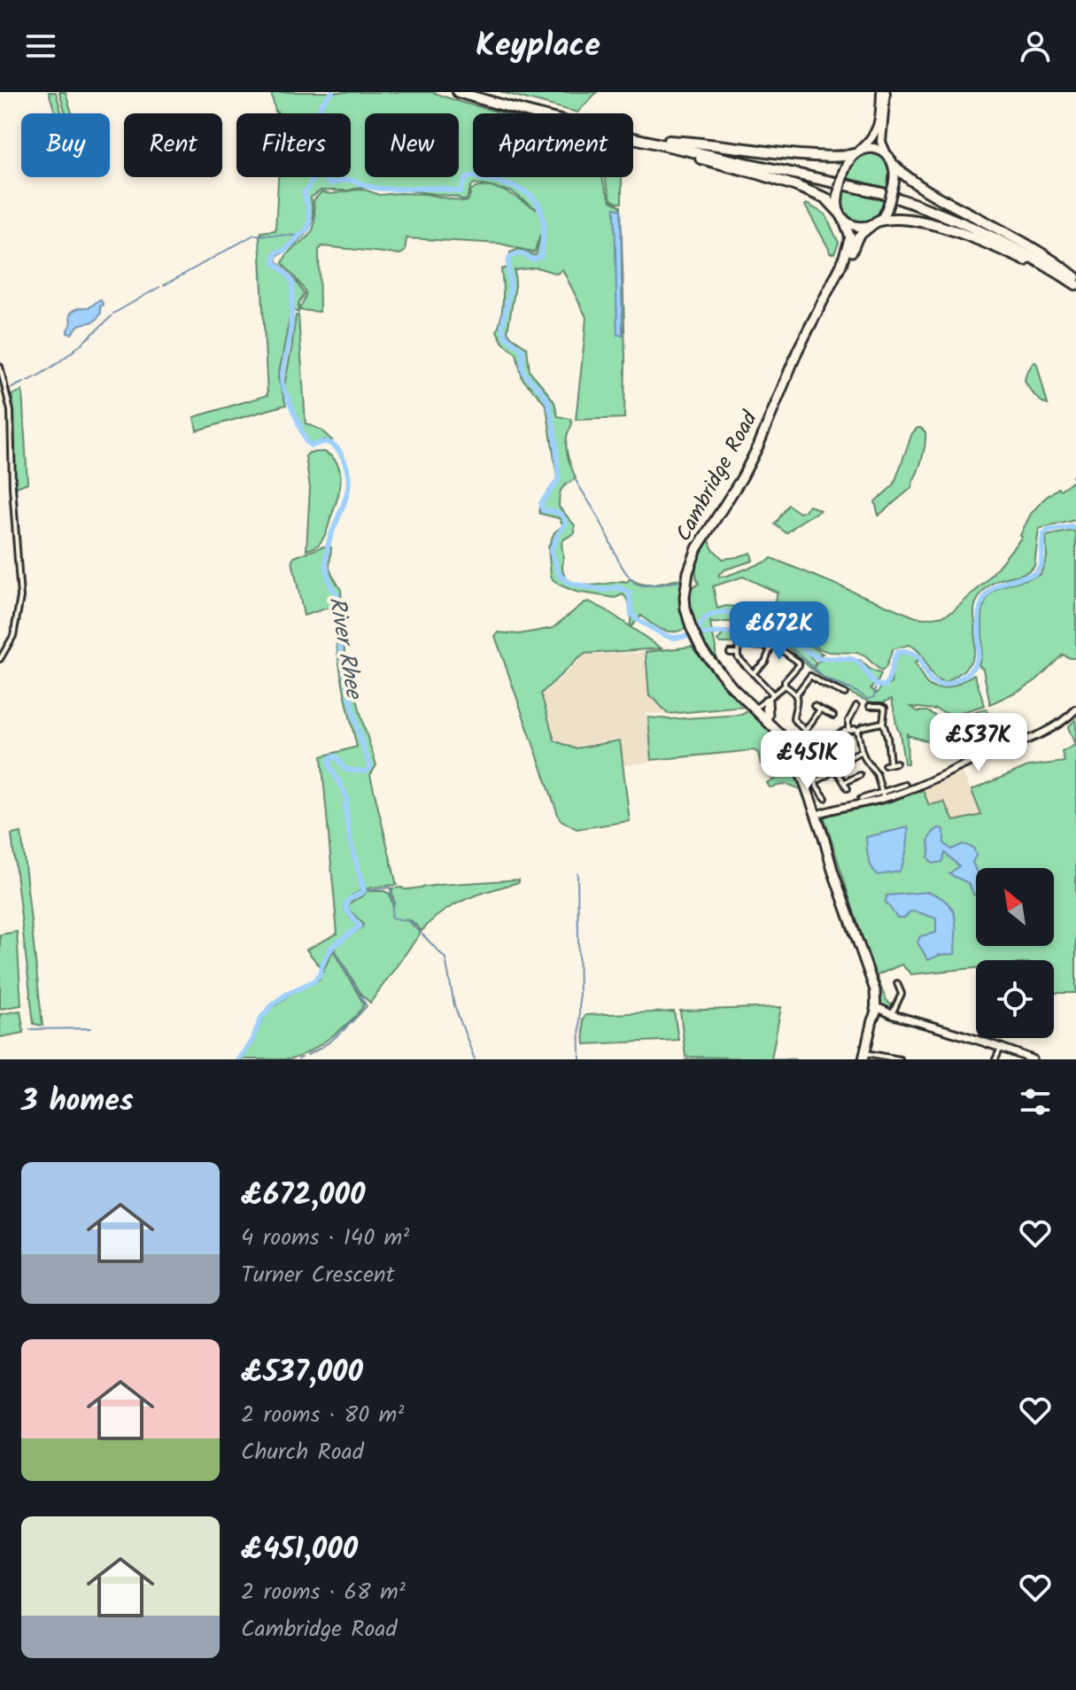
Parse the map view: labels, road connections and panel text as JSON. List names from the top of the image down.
{
  "streets": {
    "highway": ["Cambridge Road"]
  },
  "water": ["River Rhee"],
  "north": "top left",
  "page": {
    "header": "Keyplace",
    "chip": [
      "Buy",
      "Rent",
      "Filters",
      "New",
      "Apartment"
    ],
    "price": ["£672K", "£537K", "£451K"],
    "heading": "3 homes",
    "list": [
      {
        "name": "£672,000",
        "note": "4 rooms · 140 m² · Turner Crescent"
      },
      {
        "name": "£537,000",
        "note": "2 rooms · 80 m² · Church Road"
      },
      {
        "name": "£451,000",
        "note": "2 rooms · 68 m² · Cambridge Road"
      }
    ]
  }
}
